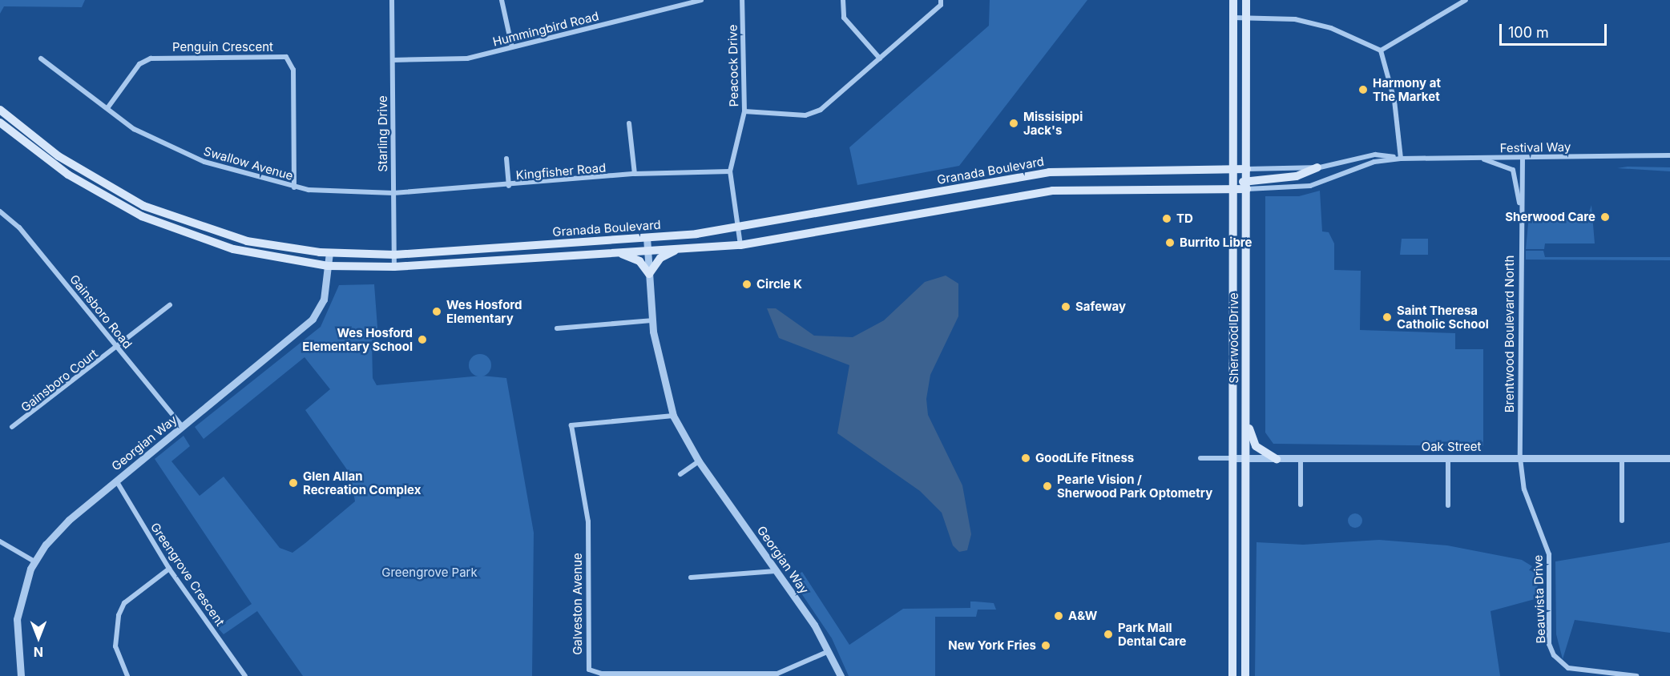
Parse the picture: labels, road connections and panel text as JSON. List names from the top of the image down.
{
  "streets": {
    "main road": ["Granada Boulevard", "Sherwood Drive"],
    "street": [
      "Hummingbird Road",
      "Penguin Crescent",
      "Peacock Drive",
      "Starling Drive",
      "Festival Way",
      "Swallow Avenue",
      "Kingfisher Road",
      "Gainsboro Road",
      "Brentwood Boulevard North",
      "Gainsboro Court",
      "Georgian Way",
      "Oak Street",
      "Greengrove Crescent",
      "Beauvista Drive",
      "Galveston Avenue"
    ]
  },
  "crossings": [
    ["Hummingbird Road", "Starling Drive"],
    ["Penguin Crescent", "Swallow Avenue"],
    ["Peacock Drive", "Granada Boulevard"],
    ["Peacock Drive", "Kingfisher Road"],
    ["Starling Drive", "Swallow Avenue"],
    ["Starling Drive", "Granada Boulevard"],
    ["Starling Drive", "Kingfisher Road"],
    ["Festival Way", "Granada Boulevard"],
    ["Festival Way", "Sherwood Drive"],
    ["Swallow Avenue", "Kingfisher Road"],
    ["Granada Boulevard", "Sherwood Drive"],
    ["Granada Boulevard", "Georgian Way"],
    ["Gainsboro Road", "Gainsboro Court"],
    ["Gainsboro Road", "Georgian Way"],
    ["Brentwood Boulevard North", "Oak Street"],
    ["Brentwood Boulevard North", "Beauvista Drive"],
    ["Sherwood Drive", "Oak Street"],
    ["Georgian Way", "Greengrove Crescent"],
    ["Georgian Way", "Galveston Avenue"],
    ["Oak Street", "Beauvista Drive"]
  ],
  "parks": ["Greengrove Park"],
  "places": [
    "Harmony at The Market",
    "Missisippi Jack's",
    "Sherwood Care",
    "TD",
    "Burrito Libre",
    "Circle K",
    "Safeway",
    "Wes Hosford Elementary",
    "Saint Theresa Catholic School",
    "Wes Hosford Elementary School",
    "GoodLife Fitness",
    "Glen Allan Recreation Complex",
    "Pearle Vision / Sherwood Park Optometry",
    "A&W",
    "Park Mall Dental Care",
    "New York Fries"
  ],
  "scale_bar": "100 m",
  "north": "bottom"
}
